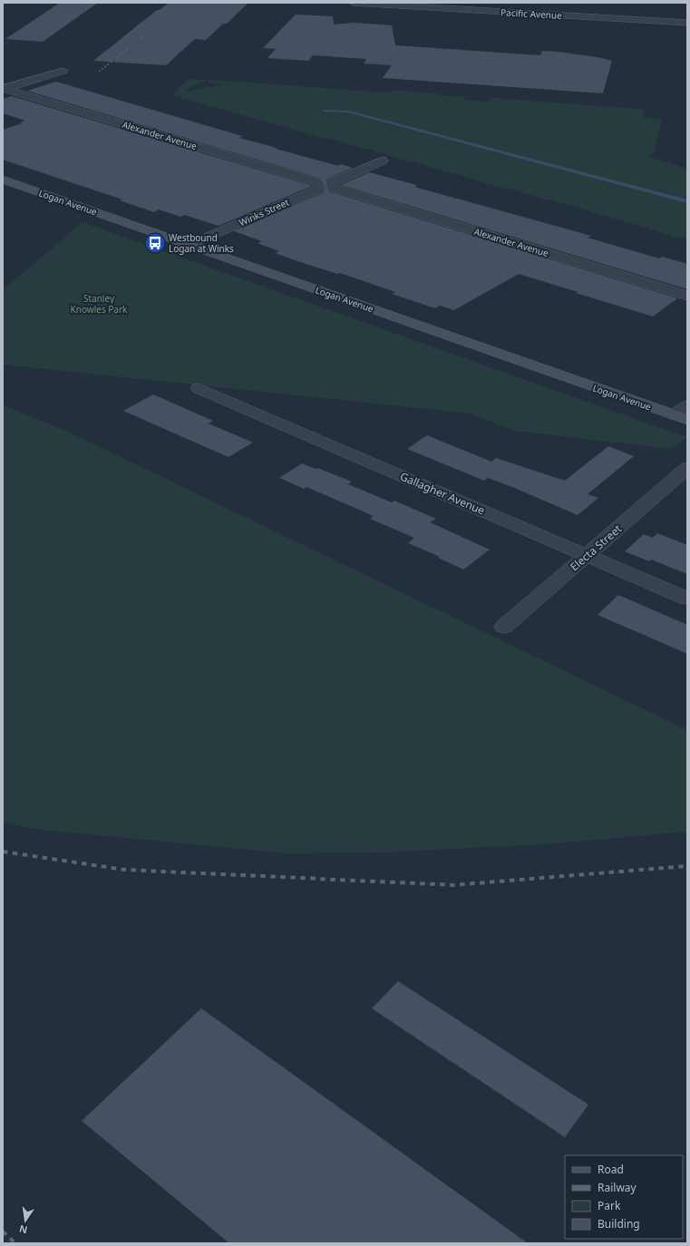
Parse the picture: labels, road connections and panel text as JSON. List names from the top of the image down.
{
  "streets": {
    "main road": ["Logan Avenue"],
    "street": [
      "Pacific Avenue",
      "Alexander Avenue",
      "Winks Street",
      "Gallagher Avenue",
      "Electa Street"
    ]
  },
  "crossings": [
    ["Alexander Avenue", "Winks Street"],
    ["Logan Avenue", "Winks Street"],
    ["Gallagher Avenue", "Electa Street"]
  ],
  "parks": ["Stanley Knowles Park"],
  "places": {
    "bus stop": ["Westbound Logan at Winks"]
  },
  "legend": [
    "Road",
    "Railway",
    "Park",
    "Building"
  ],
  "north": "bottom"
}
